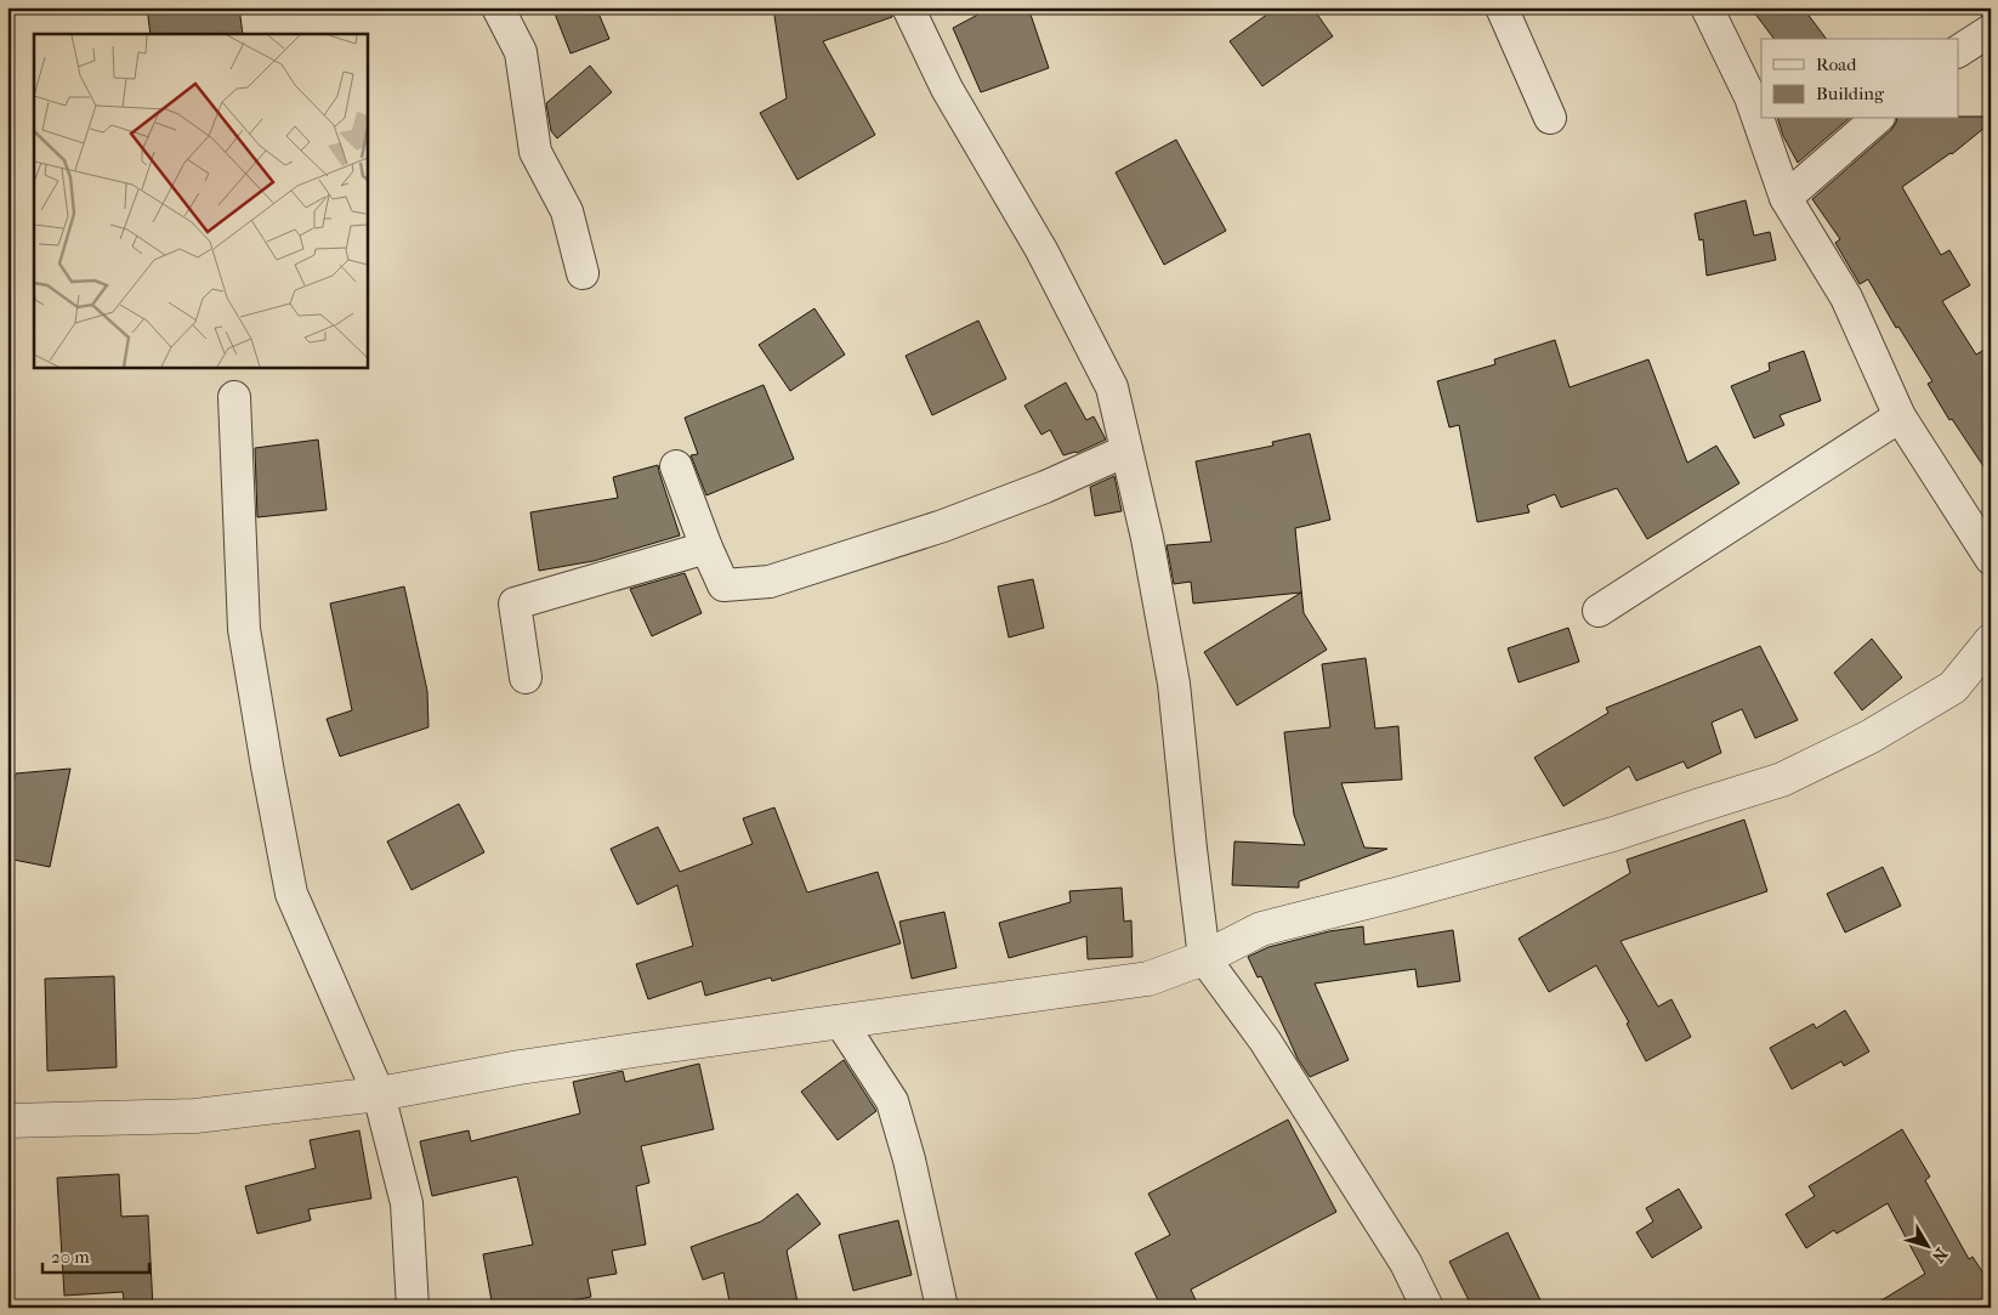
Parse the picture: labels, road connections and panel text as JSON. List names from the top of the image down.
{
  "legend": ["Road", "Building"],
  "scale_bar": "20 m",
  "north": "bottom right"
}
